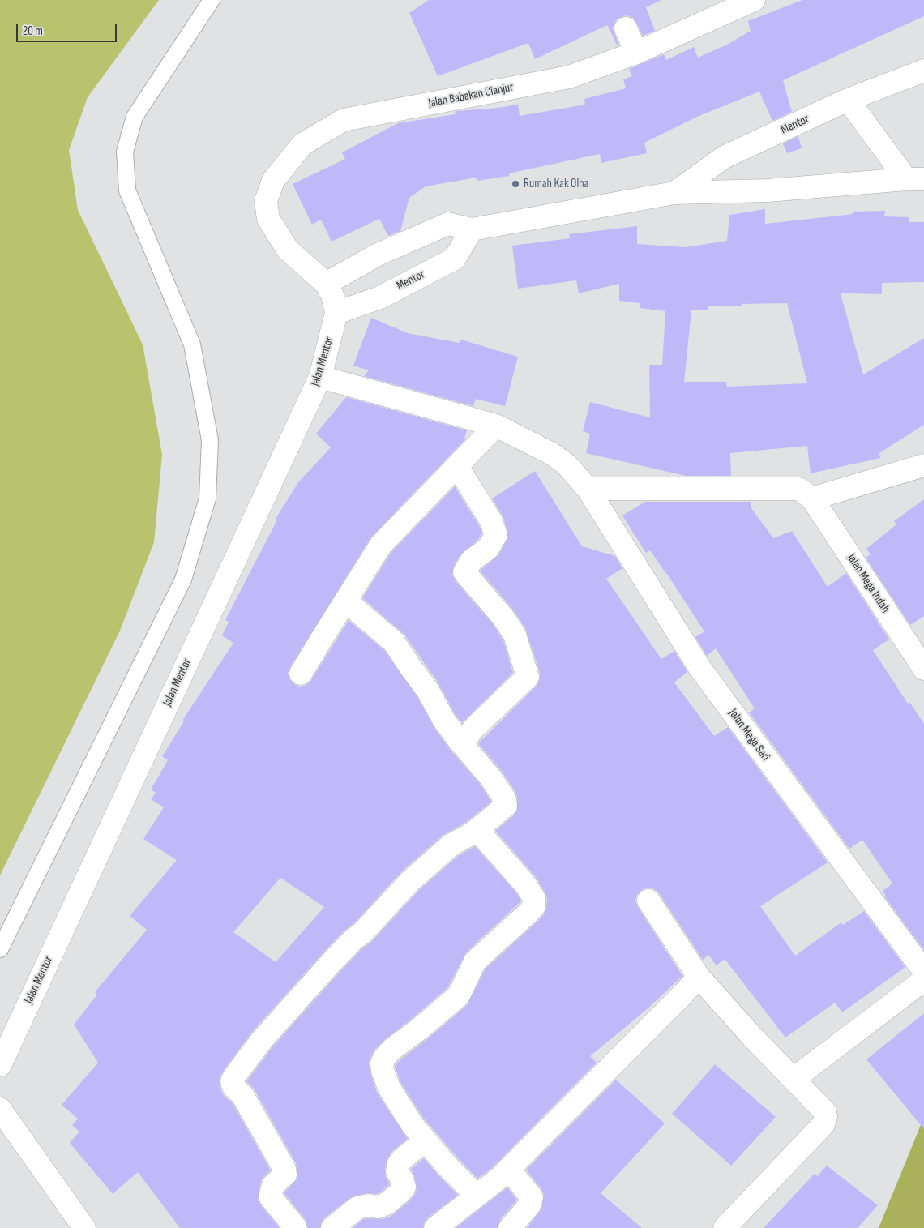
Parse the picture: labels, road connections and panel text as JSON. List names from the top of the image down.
{
  "streets": {
    "street": [
      "Jalan Babakan Cianjur",
      "Mentor",
      "Jalan Mentor",
      "Jalan Mega Indah",
      "Jalan Mega Sari"
    ]
  },
  "crossings": [
    ["Jalan Babakan Cianjur", "Mentor"],
    ["Jalan Babakan Cianjur", "Jalan Mentor"],
    ["Mentor", "Jalan Mentor"],
    ["Jalan Mentor", "Jalan Mega Sari"]
  ],
  "places": ["Rumah Kak Olha"],
  "scale_bar": "20 m"
}
